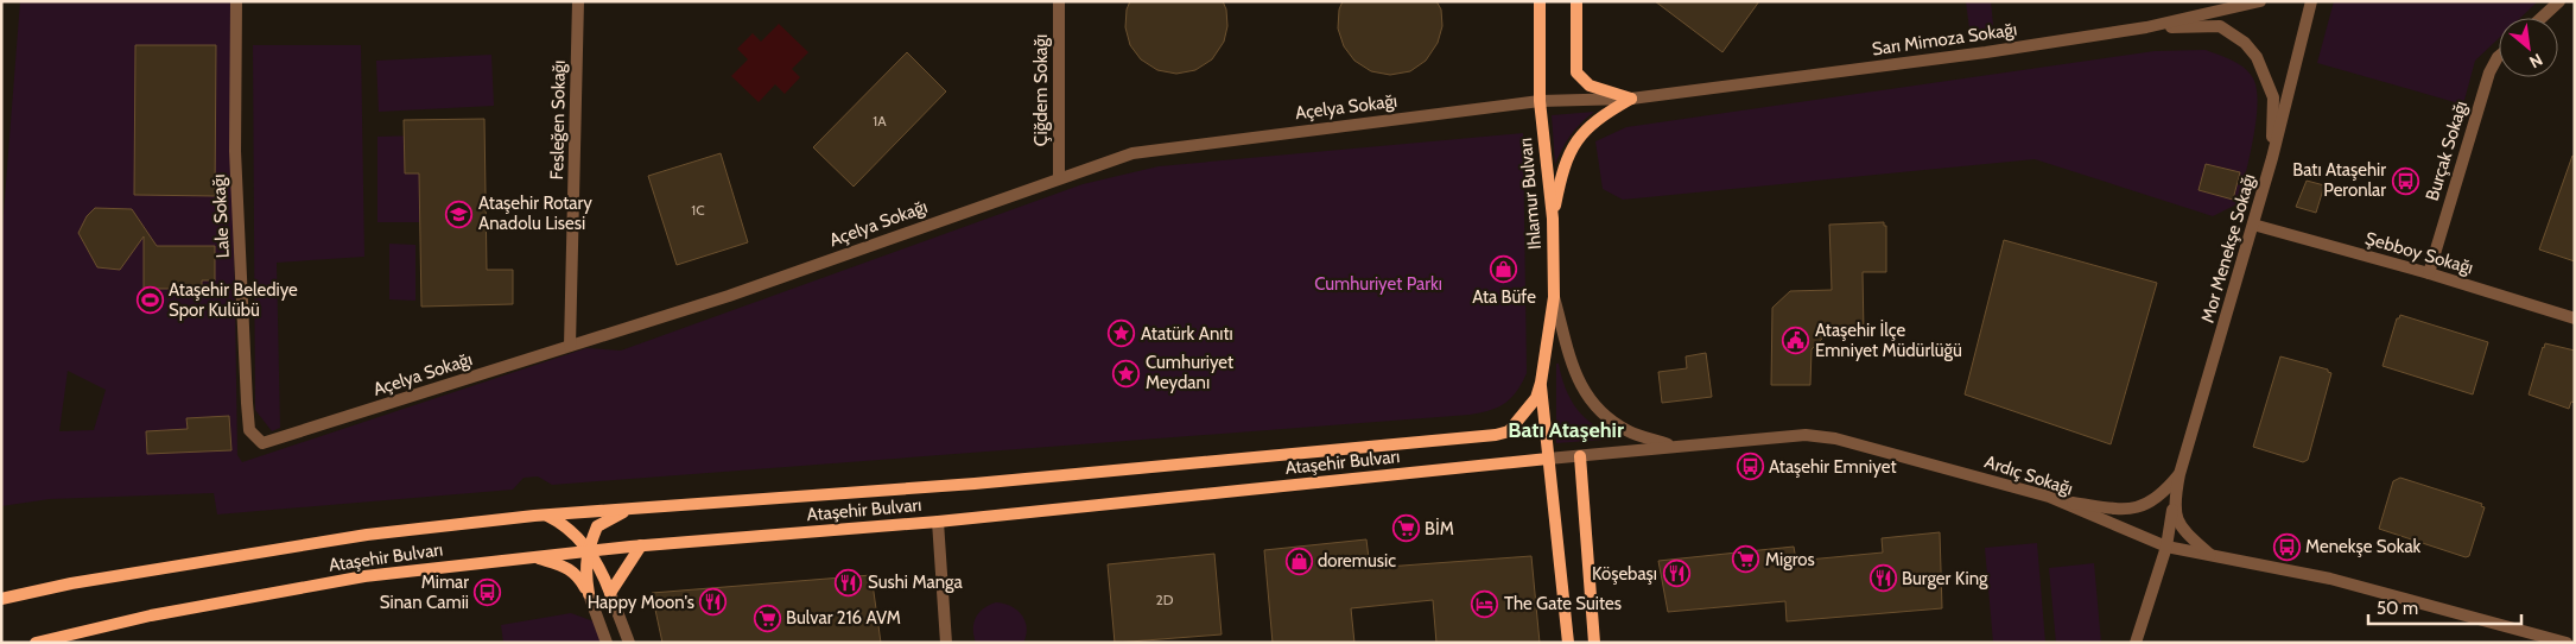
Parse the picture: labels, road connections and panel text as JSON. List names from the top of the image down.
{
  "streets": {
    "main road": ["Ihlamur Bulvarı", "Ataşehir Bulvarı"],
    "street": [
      "Sarı Mimoza Sokağı",
      "Çiğdem Sokağı",
      "Açelya Sokağı",
      "Fesleğen Sokağı",
      "Burçak Sokağı",
      "Lale Sokağı",
      "Mor Menekşe Sokağı",
      "Şebboy Sokağı",
      "Ardıç Sokağı"
    ]
  },
  "crossings": [
    ["Sarı Mimoza Sokağı", "Açelya Sokağı"],
    ["Sarı Mimoza Sokağı", "Ihlamur Bulvarı"],
    ["Çiğdem Sokağı", "Açelya Sokağı"],
    ["Açelya Sokağı", "Fesleğen Sokağı"],
    ["Açelya Sokağı", "Ihlamur Bulvarı"],
    ["Açelya Sokağı", "Lale Sokağı"],
    ["Burçak Sokağı", "Şebboy Sokağı"],
    ["Ihlamur Bulvarı", "Ataşehir Bulvarı"],
    ["Ihlamur Bulvarı", "Ardıç Sokağı"],
    ["Mor Menekşe Sokağı", "Şebboy Sokağı"],
    ["Mor Menekşe Sokağı", "Ardıç Sokağı"],
    ["Ataşehir Bulvarı", "Ardıç Sokağı"]
  ],
  "districts": ["Batı Ataşehir"],
  "parks": ["Cumhuriyet Parkı"],
  "places": {
    "bus stop": [
      "Batı Ataşehir Peronlar",
      "Ataşehir Emniyet",
      "Menekşe Sokak",
      "Mimar Sinan Camii"
    ],
    "school or university": ["Ataşehir Rotary Anadolu Lisesi"],
    "shop": ["Ata Büfe", "doremusic"],
    "sports": ["Ataşehir Belediye Spor Kulübü"],
    "place": ["Atatürk Anıtı", "Cumhuriyet Meydanı"],
    "public building": ["Ataşehir İlçe Emniyet Müdürlüğü"],
    "supermarket": ["BİM", "Migros", "Bulvar 216 AVM"],
    "restaurant": [
      "Köşebaşı",
      "Burger King",
      "Sushi Manga",
      "Happy Moon's"
    ],
    "hotel": ["The Gate Suites"]
  },
  "house_numbers": ["1A", "1C", "2D"],
  "scale_bar": "50 m",
  "north": "bottom right"
}
